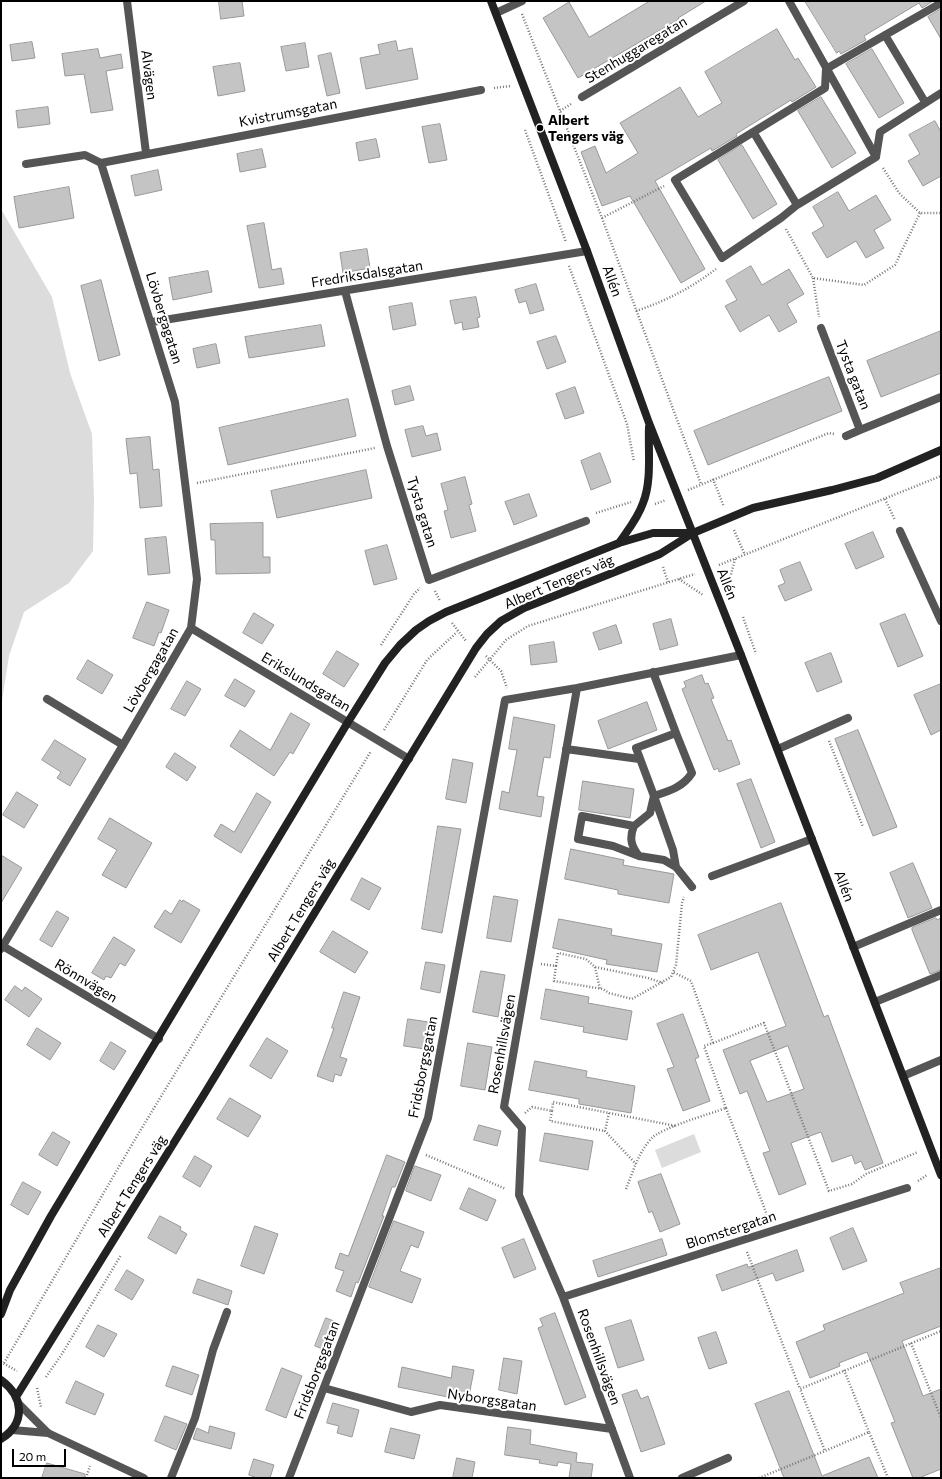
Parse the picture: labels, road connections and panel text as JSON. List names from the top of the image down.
{
  "streets": {
    "main road": ["Allén", "Albert Tengers väg"],
    "street": [
      "Stenhuggaregatan",
      "Alvägen",
      "Kvistrumsgatan",
      "Fredriksdalsgatan",
      "Lövbergagatan",
      "Tysta gatan",
      "Erikslundsgatan",
      "Rönnvägen",
      "Rosenhillsvägen",
      "Fridsborgsgatan",
      "Blomstergatan",
      "Nyborgsgatan"
    ]
  },
  "crossings": [
    ["Alvägen", "Kvistrumsgatan"],
    ["Kvistrumsgatan", "Lövbergagatan"],
    ["Fredriksdalsgatan", "Allén"],
    ["Fredriksdalsgatan", "Lövbergagatan"],
    ["Fredriksdalsgatan", "Tysta gatan"],
    ["Allén", "Albert Tengers väg"],
    ["Lövbergagatan", "Erikslundsgatan"],
    ["Lövbergagatan", "Rönnvägen"],
    ["Albert Tengers väg", "Erikslundsgatan"],
    ["Albert Tengers väg", "Rönnvägen"],
    ["Rosenhillsvägen", "Fridsborgsgatan"],
    ["Rosenhillsvägen", "Blomstergatan"],
    ["Rosenhillsvägen", "Nyborgsgatan"],
    ["Fridsborgsgatan", "Nyborgsgatan"]
  ],
  "places": ["Albert Tengers väg"],
  "scale_bar": "20 m"
}
